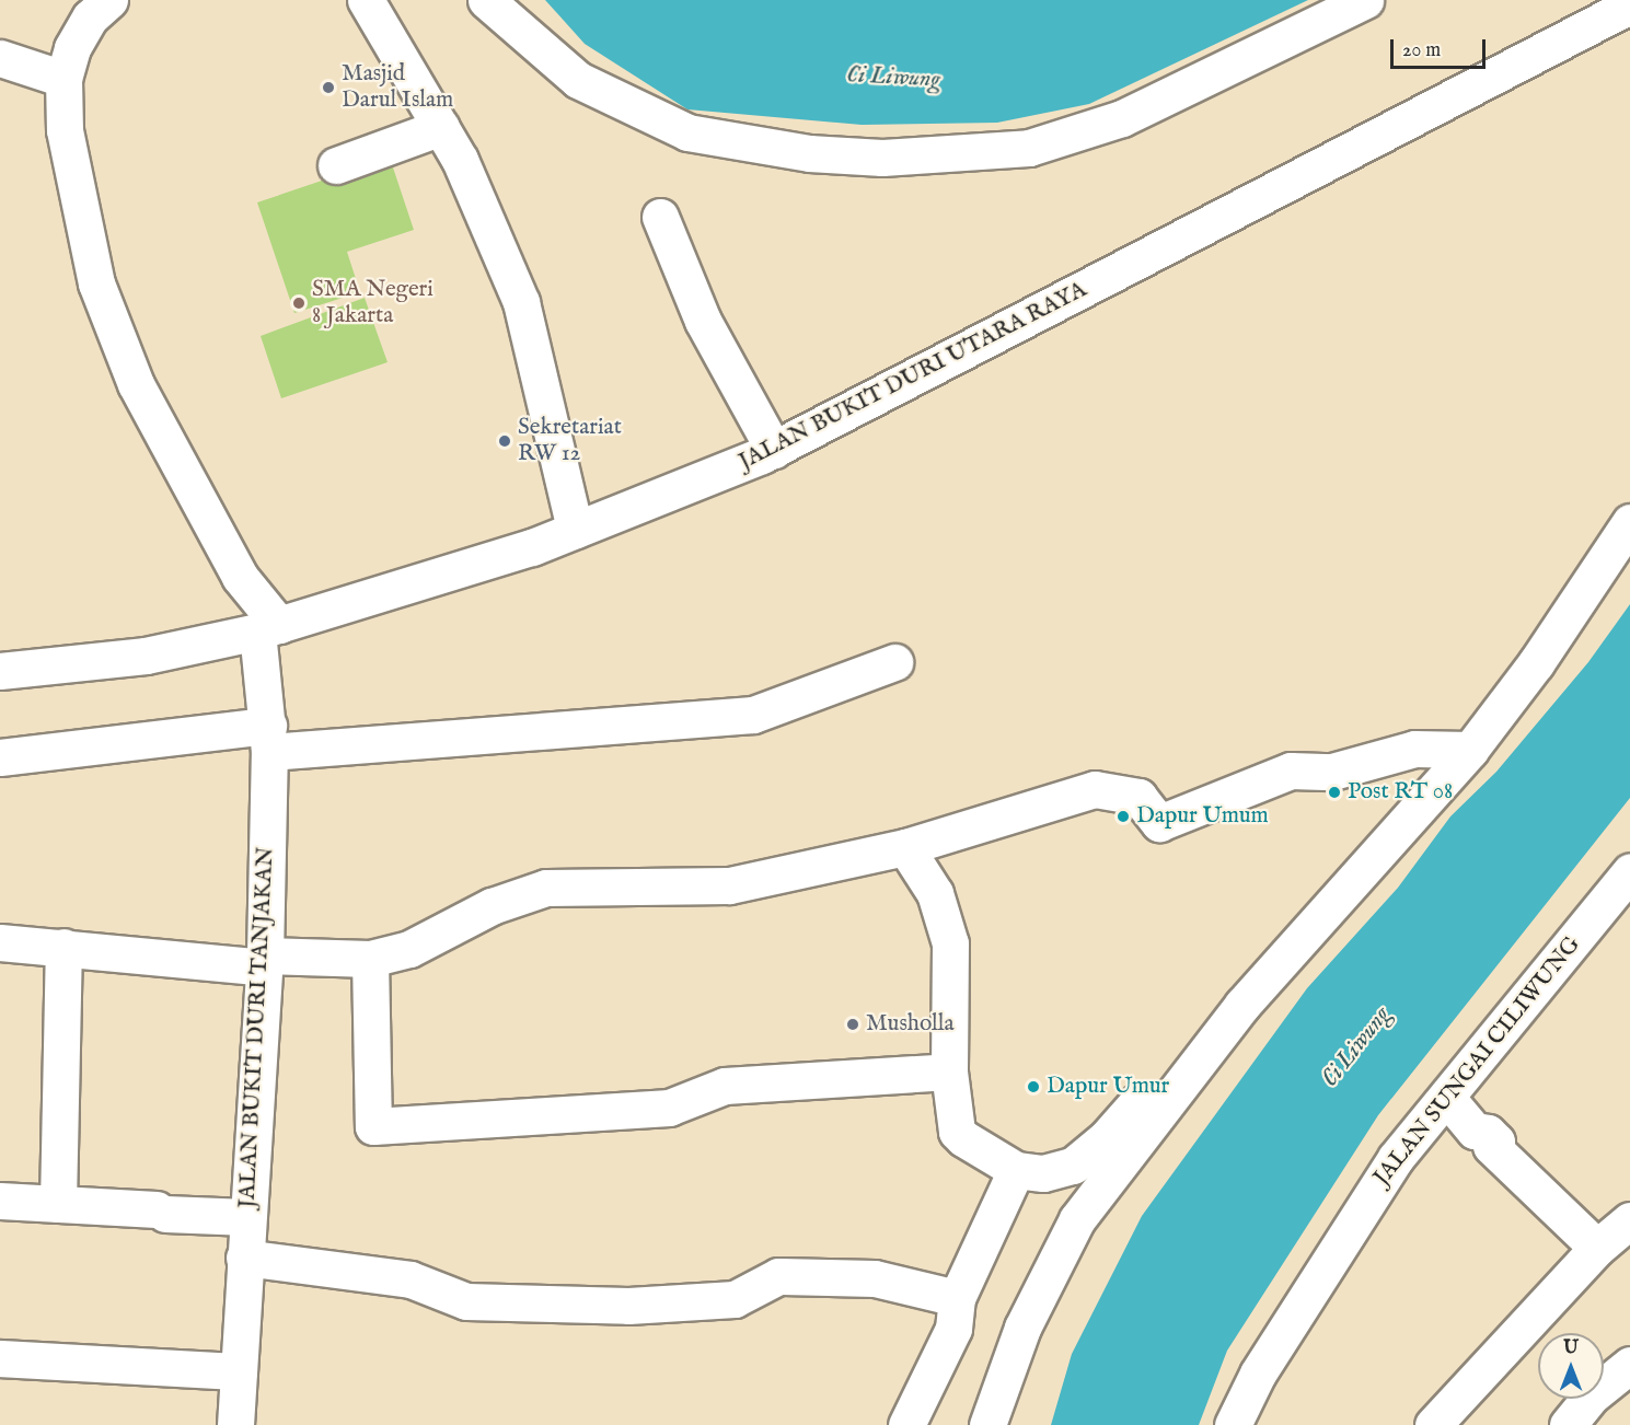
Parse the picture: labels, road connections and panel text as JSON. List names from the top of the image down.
{
  "streets": {
    "street": ["JALAN BUKIT DURI UTARA RAYA", "JALAN BUKIT DURI TANJAKAN", "JALAN SUNGAI CILIWUNG"]
  },
  "crossings": [
    ["JALAN BUKIT DURI UTARA RAYA", "JALAN BUKIT DURI TANJAKAN"]
  ],
  "water": ["Ci Liwung"],
  "places": [
    "Masjid Darul Islam",
    "SMA Negeri 8 Jakarta",
    "Sekretariat RW 12",
    "Post RT 08",
    "Dapur Umum",
    "Musholla",
    "Dapur Umur"
  ],
  "scale_bar": "20 m",
  "north": "top"
}
